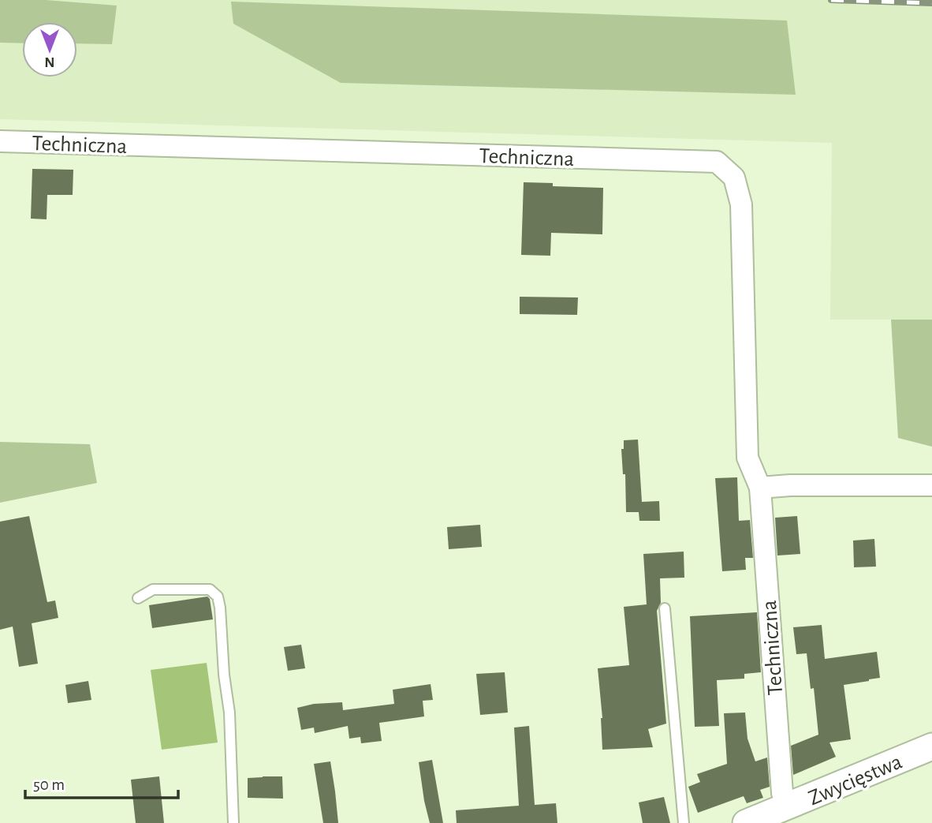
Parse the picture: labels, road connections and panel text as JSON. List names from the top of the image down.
{
  "streets": {
    "street": ["Techniczna", "Zwycięstwa"]
  },
  "crossings": [
    ["Techniczna", "Zwycięstwa"]
  ],
  "scale_bar": "50 m",
  "north": "bottom"
}
